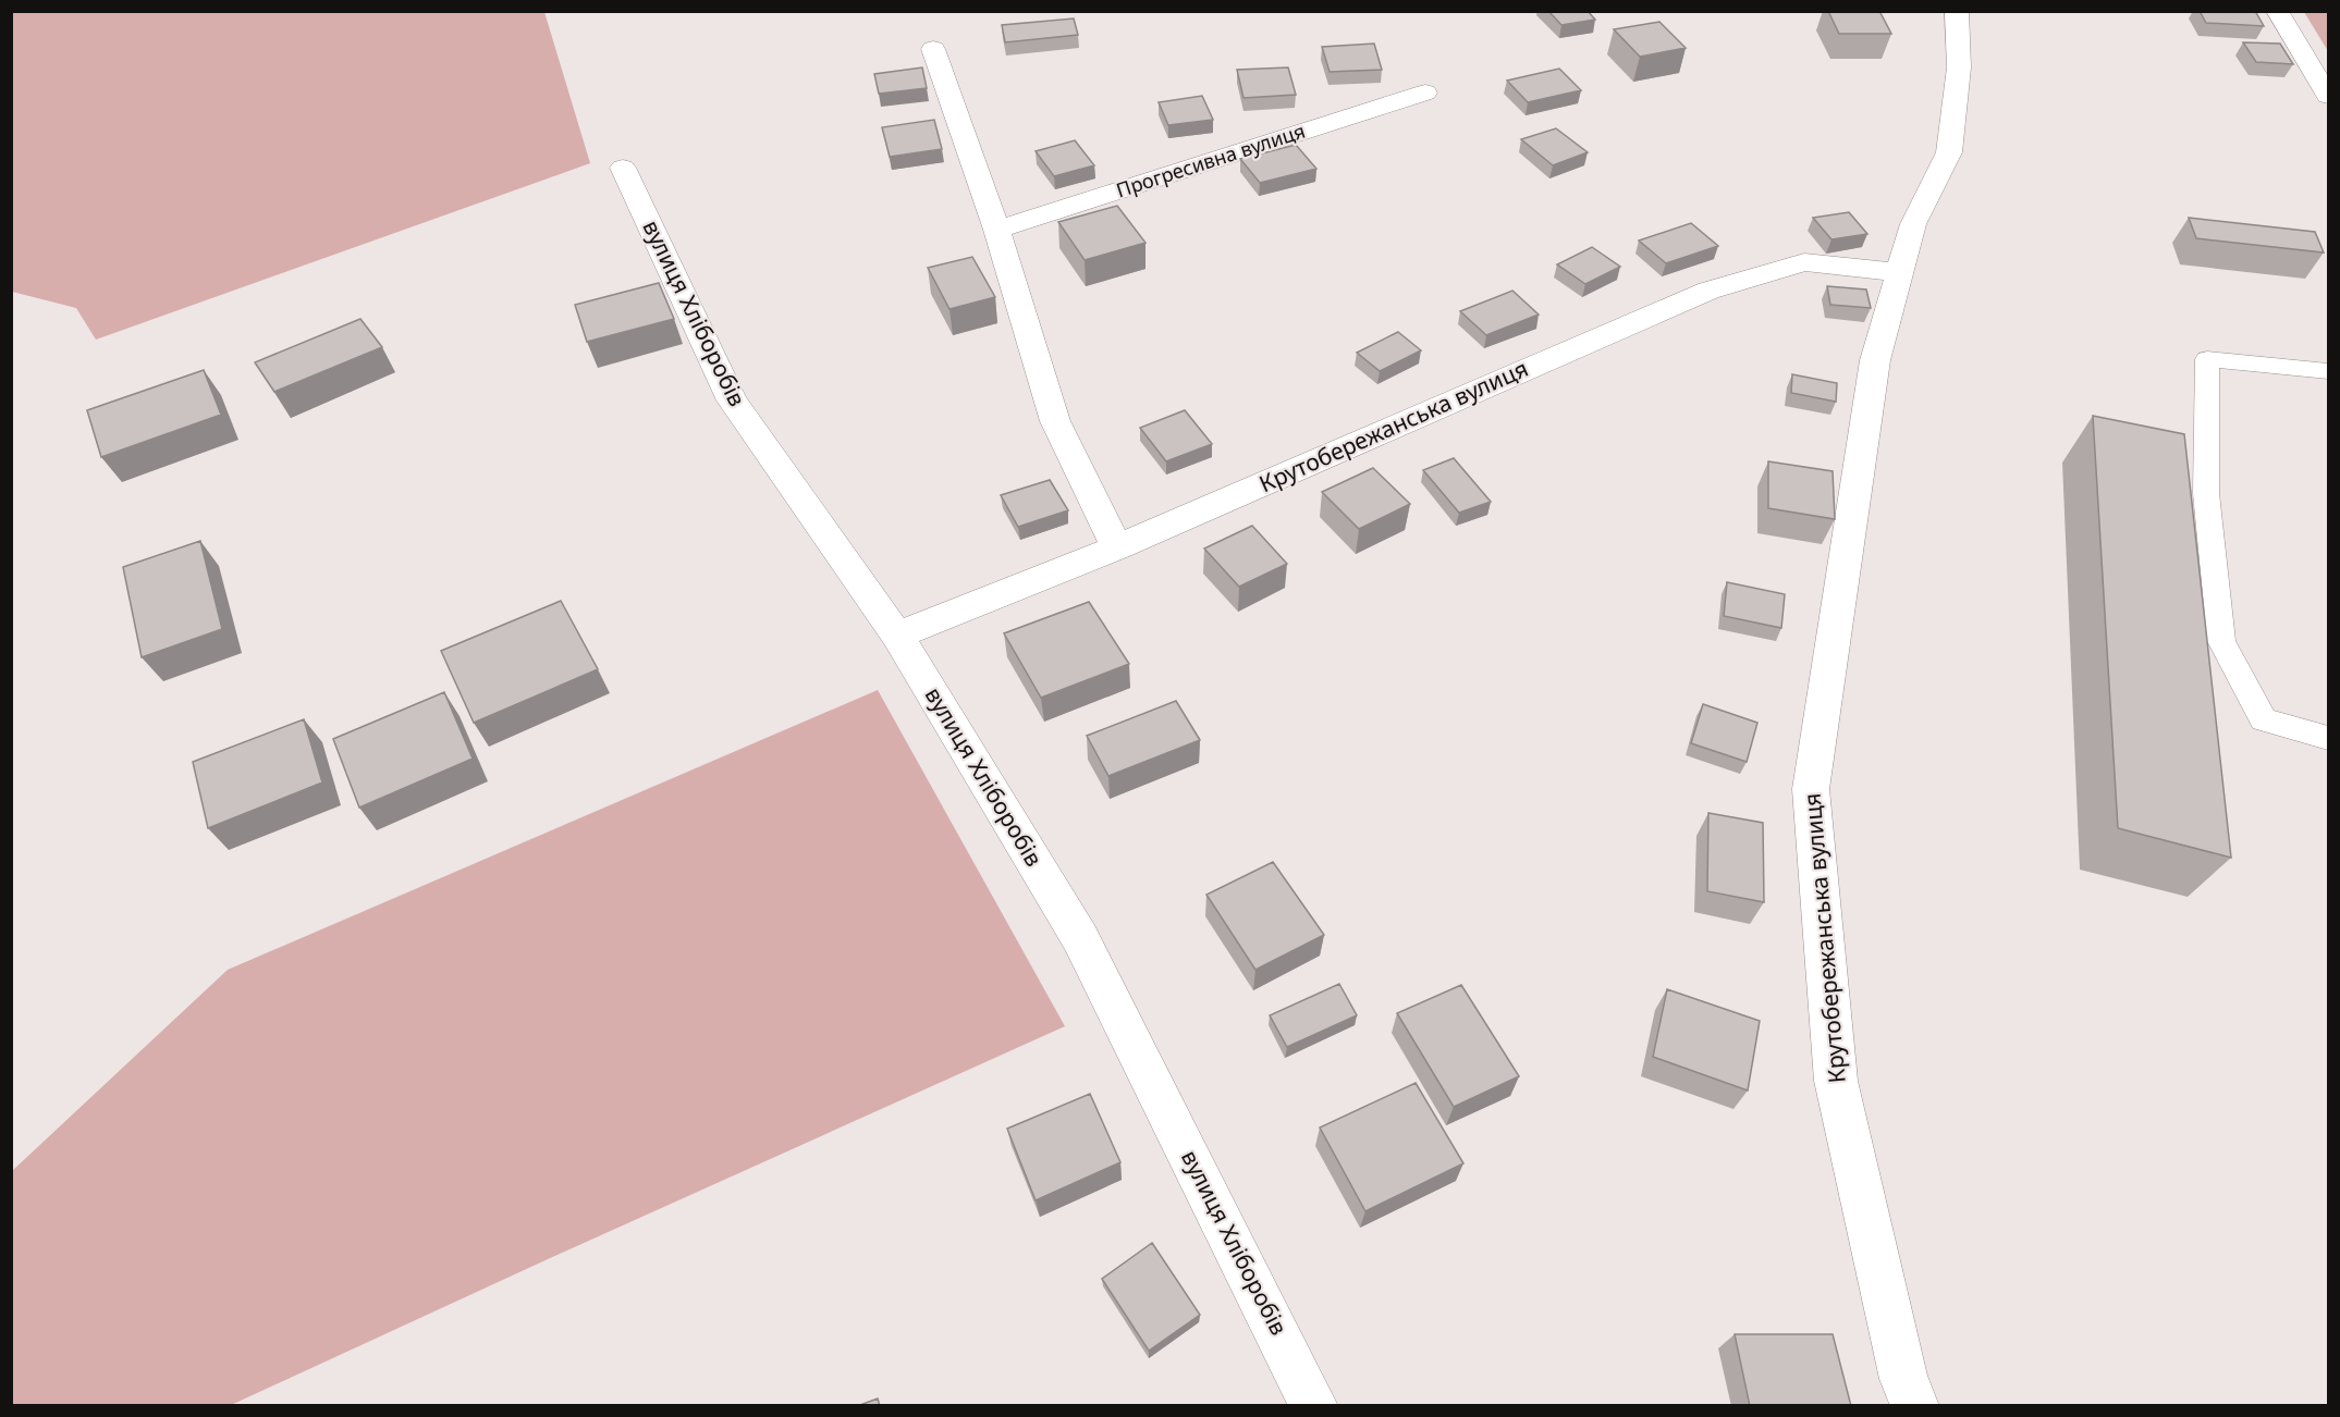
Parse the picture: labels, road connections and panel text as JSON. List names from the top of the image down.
{
  "streets": {
    "street": ["Прогресивна вулиця", "вулиця Хліборобів", "Крутобережанська вулиця"]
  },
  "crossings": [
    ["вулиця Хліборобів", "Крутобережанська вулиця"]
  ]
}
